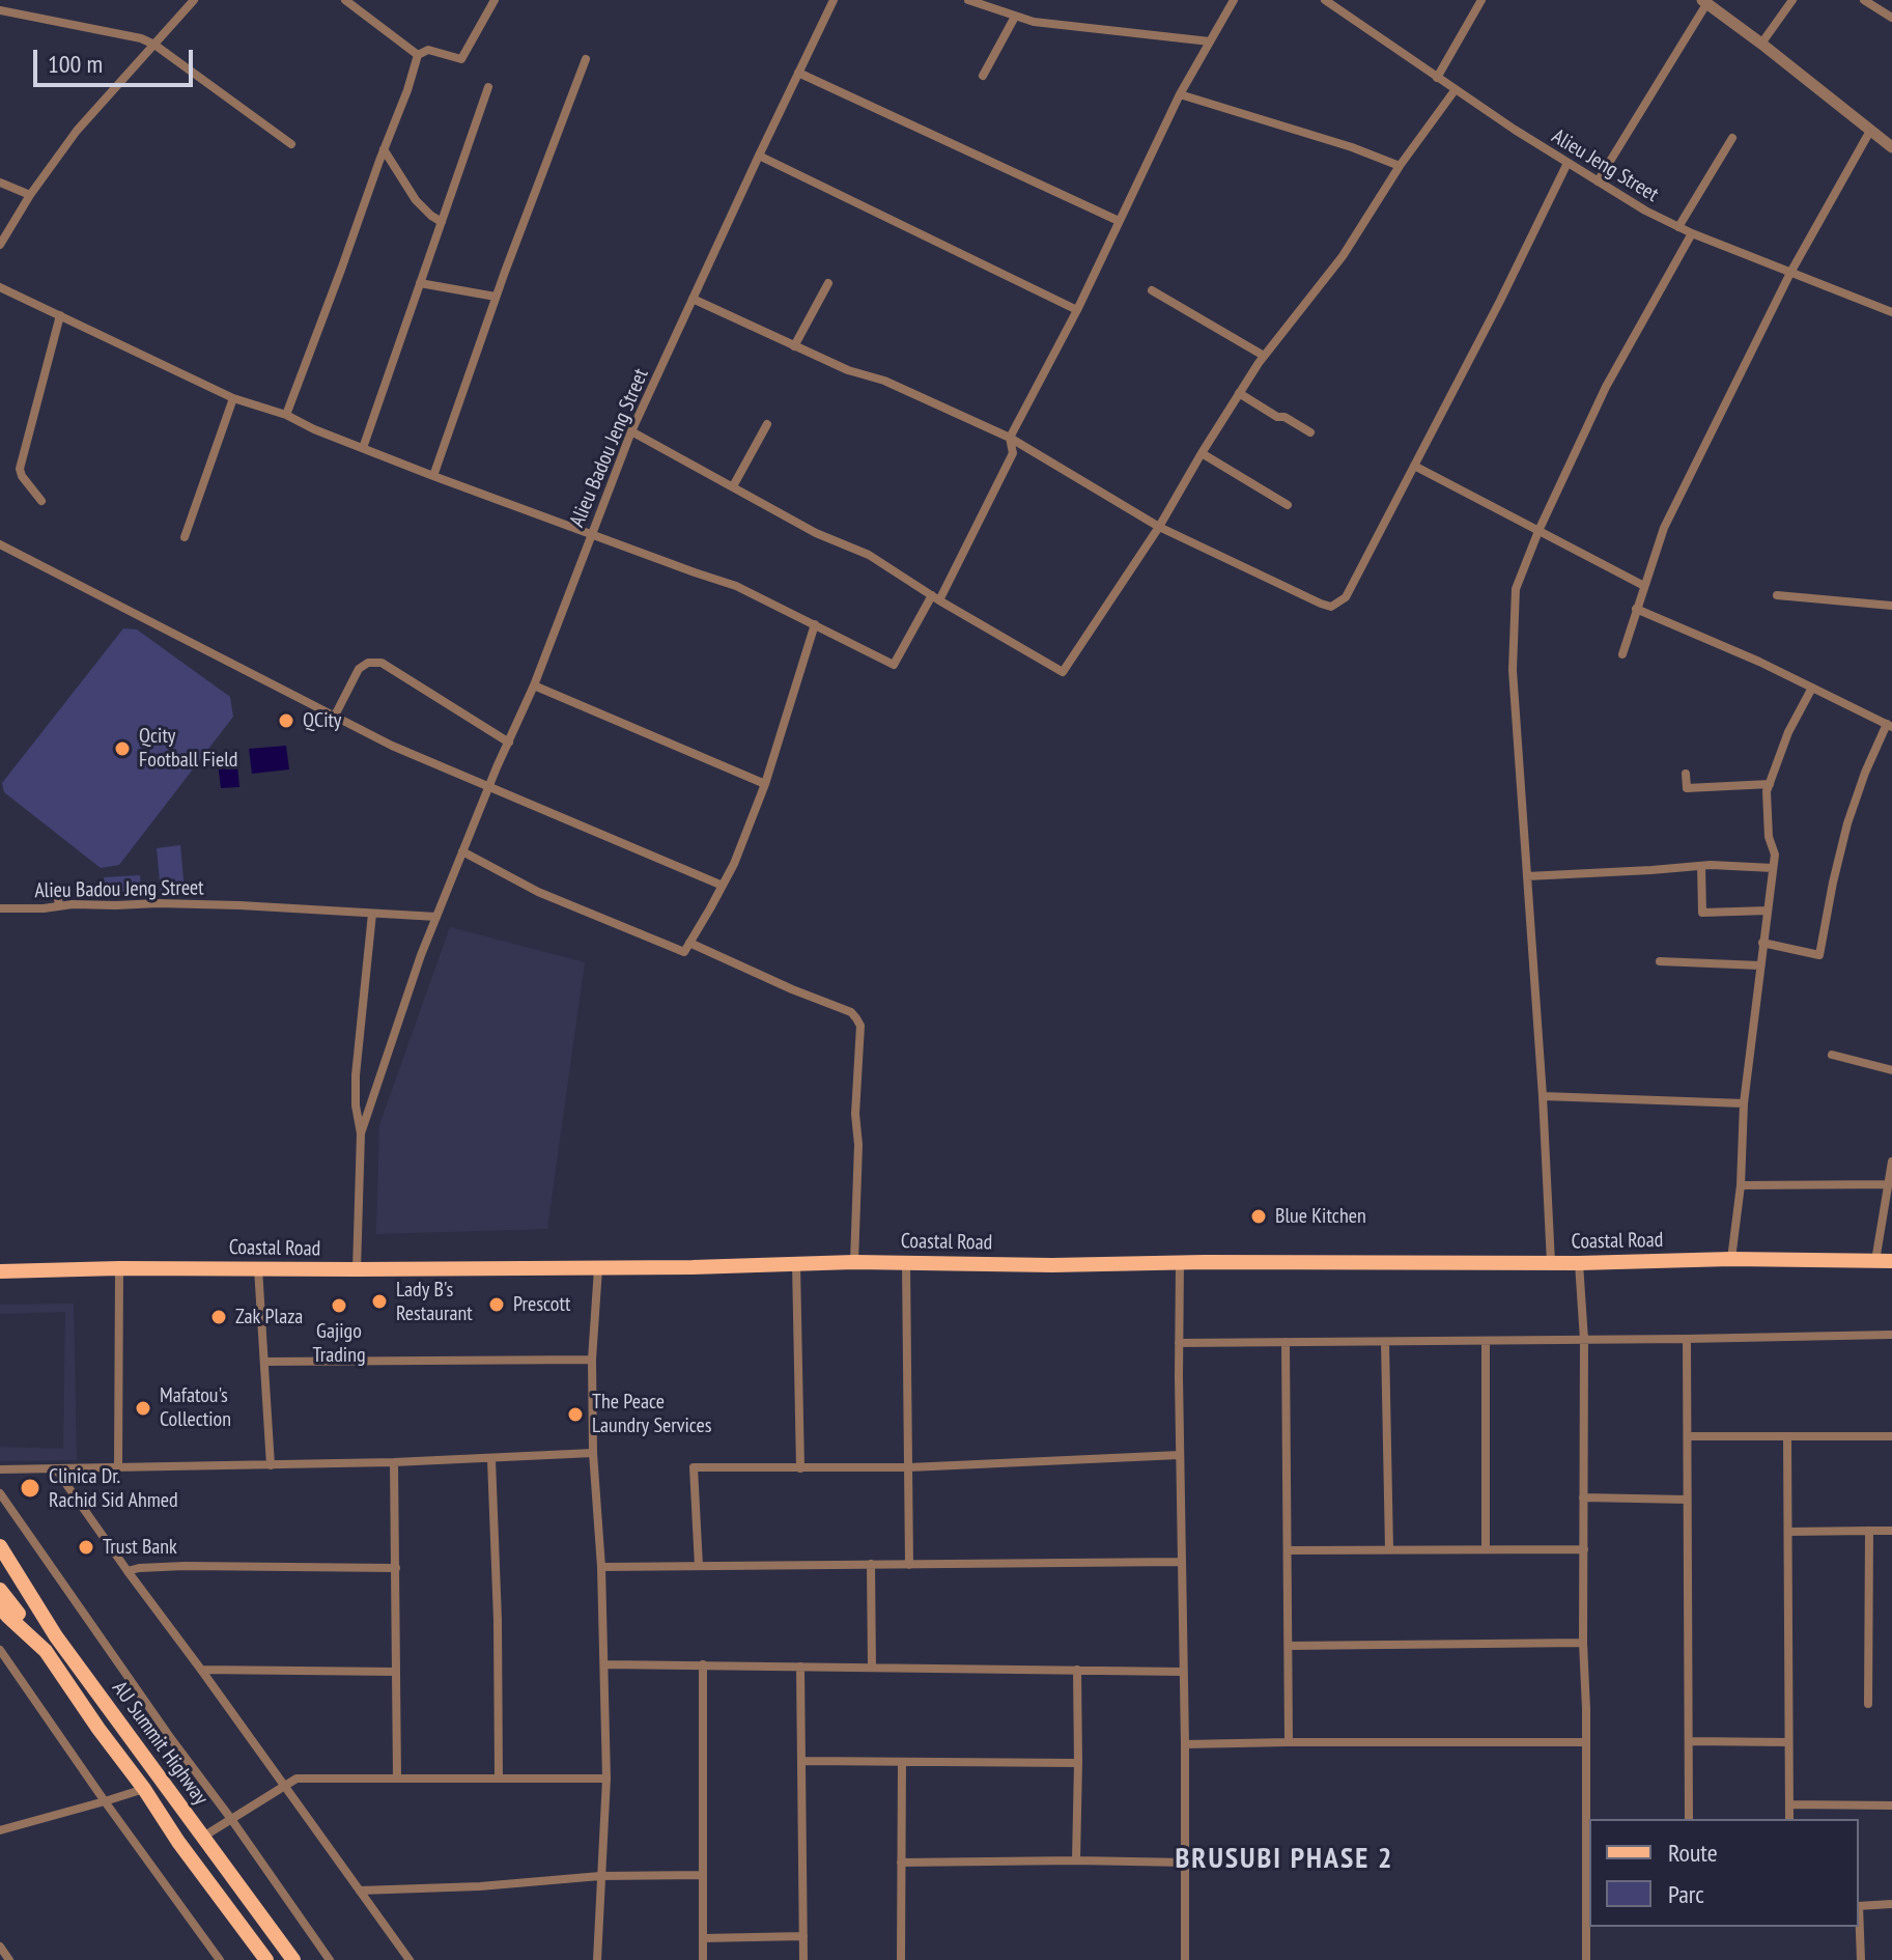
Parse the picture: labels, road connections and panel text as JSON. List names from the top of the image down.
{
  "streets": {
    "main road": ["Coastal Road", "AU Summit Highway"],
    "street": ["Alieu Jeng Street", "Alieu Badou Jeng Street"]
  },
  "districts": ["BRUSUBI PHASE 2"],
  "places": [
    "QCity",
    "Qcity Football Field",
    "Blue Kitchen",
    "Lady B's Restaurant",
    "Prescott",
    "Gajigo Trading",
    "Zak Plaza",
    "Mafatou's Collection",
    "The Peace Laundry Services",
    "Clinica Dr. Rachid Sid Ahmed",
    "Trust Bank"
  ],
  "legend": ["Route", "Parc"],
  "scale_bar": "100 m"
}
